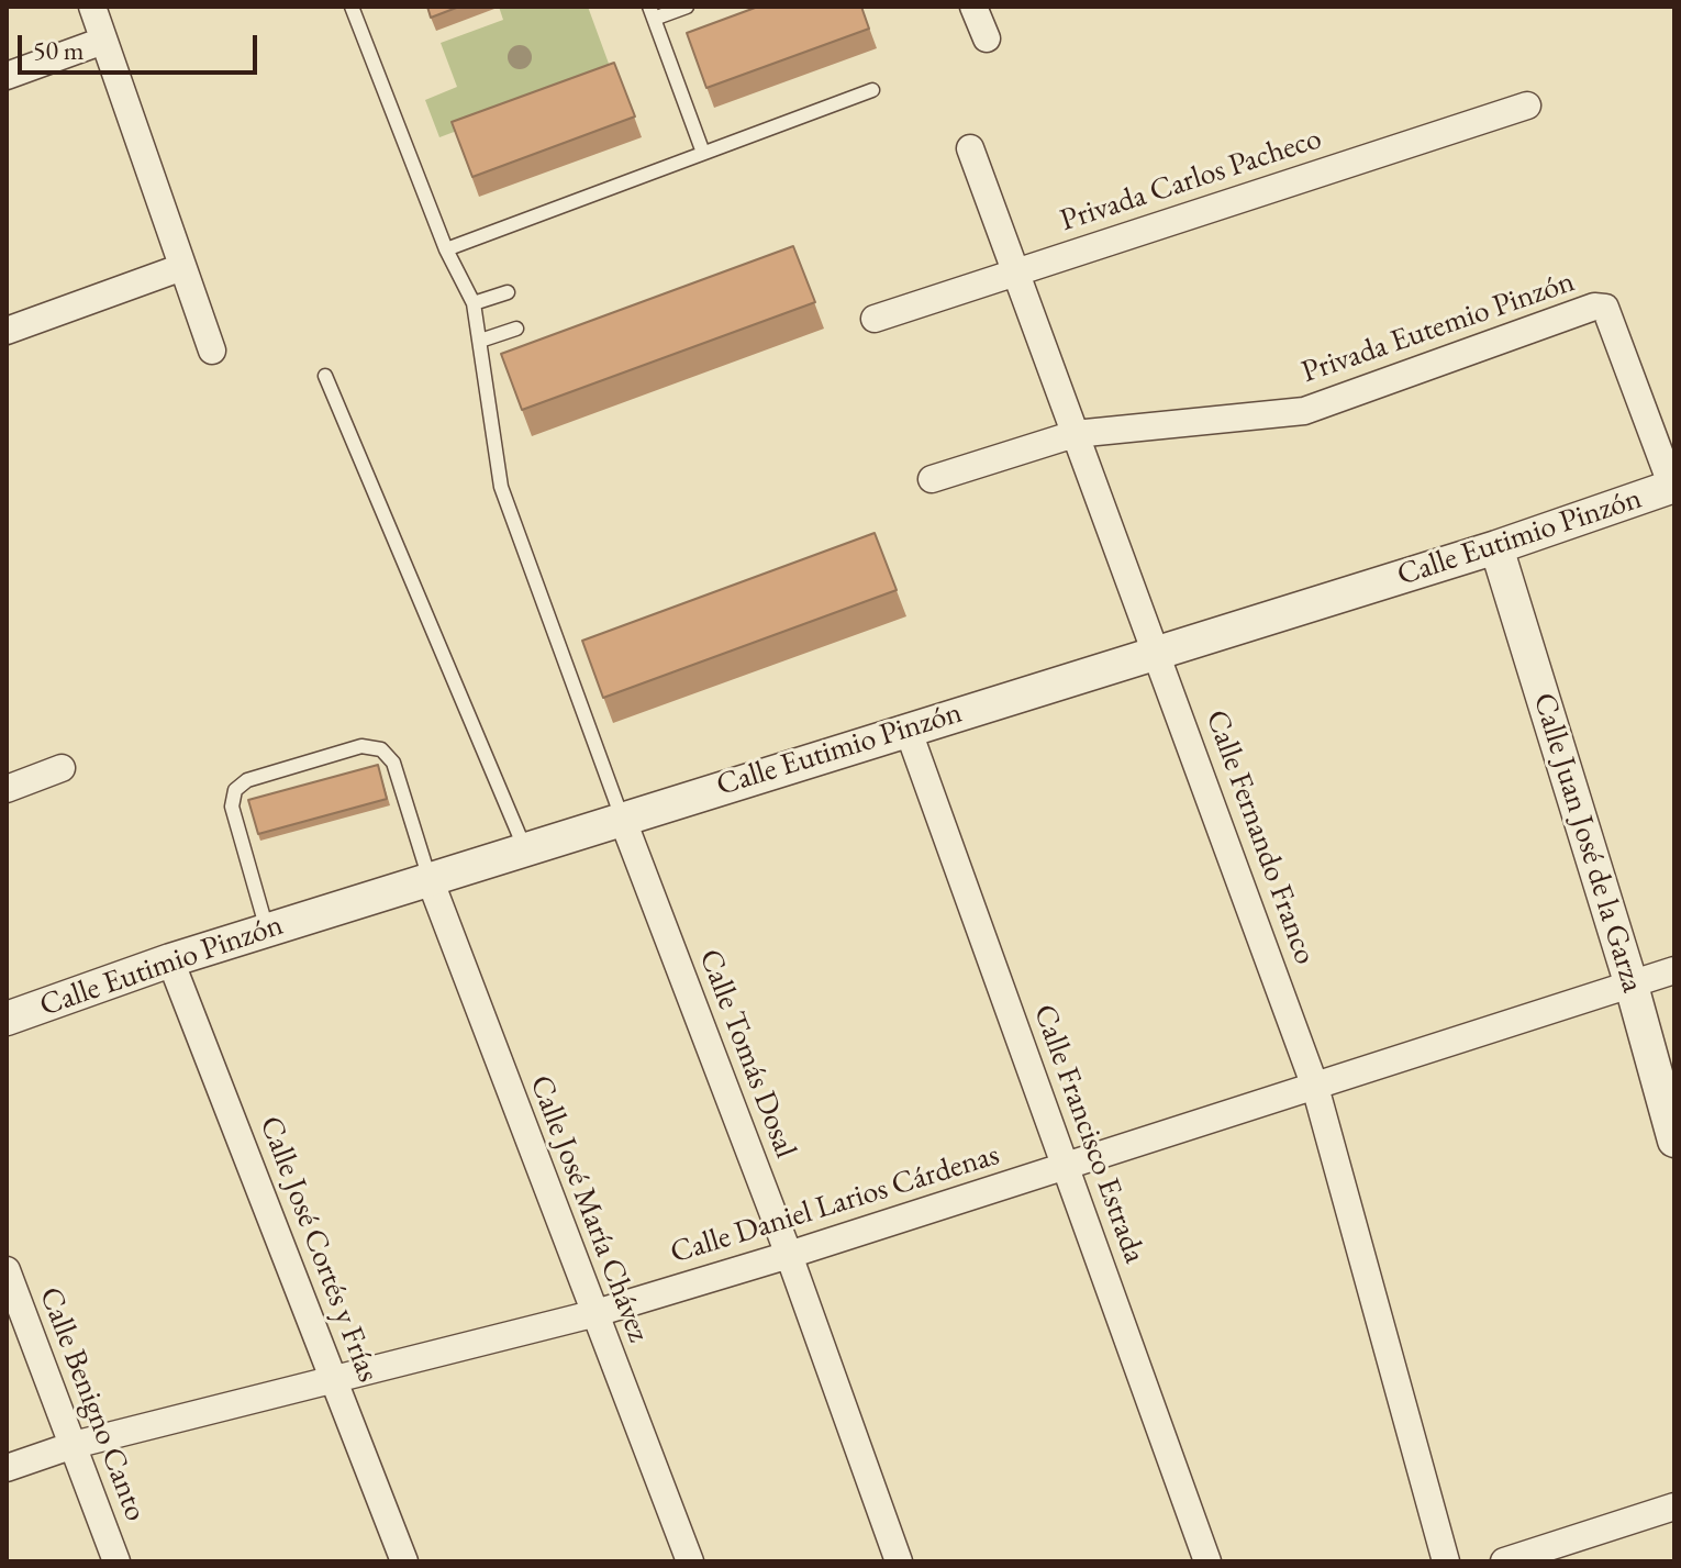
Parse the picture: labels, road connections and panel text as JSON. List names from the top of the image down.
{
  "streets": {
    "street": [
      "Privada Carlos Pacheco",
      "Privada Eutemio Pinzón",
      "Calle Eutimio Pinzón",
      "Calle Fernando Franco",
      "Calle Juan José de la Garza",
      "Calle Tomás Dosal",
      "Calle Francisco Estrada",
      "Calle Daniel Larios Cárdenas",
      "Calle José María Chávez",
      "Calle José Cortés y Frías",
      "Calle Benigno Canto"
    ]
  },
  "crossings": [
    ["Privada Carlos Pacheco", "Calle Fernando Franco"],
    ["Privada Eutemio Pinzón", "Calle Eutimio Pinzón"],
    ["Privada Eutemio Pinzón", "Calle Fernando Franco"],
    ["Calle Eutimio Pinzón", "Calle Fernando Franco"],
    ["Calle Eutimio Pinzón", "Calle Juan José de la Garza"],
    ["Calle Eutimio Pinzón", "Calle Tomás Dosal"],
    ["Calle Eutimio Pinzón", "Calle Francisco Estrada"],
    ["Calle Eutimio Pinzón", "Calle José María Chávez"],
    ["Calle Eutimio Pinzón", "Calle José Cortés y Frías"],
    ["Calle Fernando Franco", "Calle Daniel Larios Cárdenas"],
    ["Calle Juan José de la Garza", "Calle Daniel Larios Cárdenas"],
    ["Calle Tomás Dosal", "Calle Daniel Larios Cárdenas"],
    ["Calle Francisco Estrada", "Calle Daniel Larios Cárdenas"],
    ["Calle Daniel Larios Cárdenas", "Calle José María Chávez"],
    ["Calle Daniel Larios Cárdenas", "Calle José Cortés y Frías"],
    ["Calle Daniel Larios Cárdenas", "Calle Benigno Canto"]
  ],
  "scale_bar": "50 m"
}
